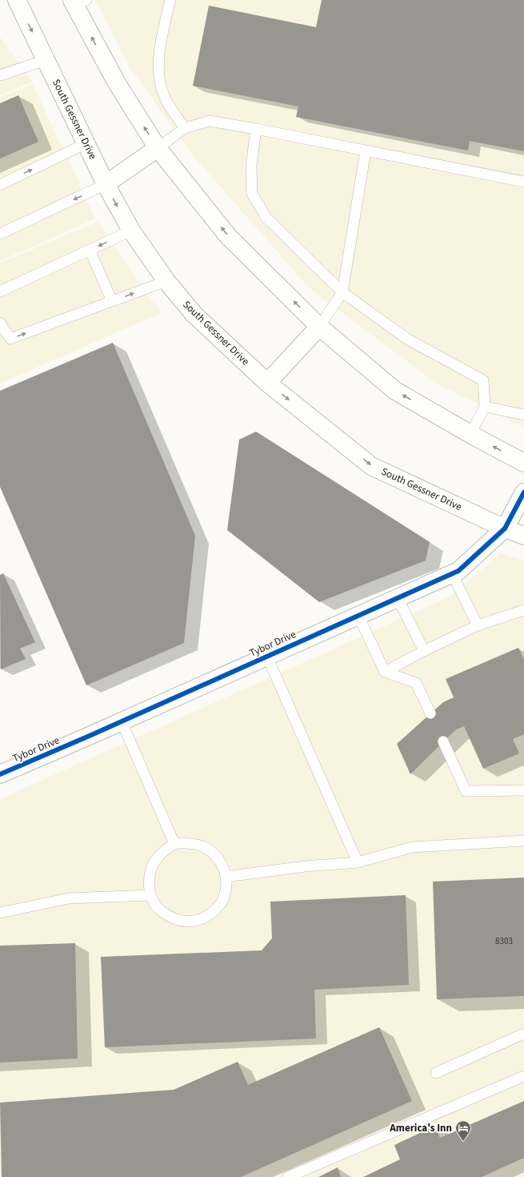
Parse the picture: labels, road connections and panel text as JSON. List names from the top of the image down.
{
  "streets": {
    "main road": ["South Gessner Drive", "Tybor Drive"]
  },
  "crossings": [
    ["South Gessner Drive", "Tybor Drive"]
  ],
  "places": {
    "hotel": ["America's Inn"]
  },
  "house_numbers": ["8303"]
}
